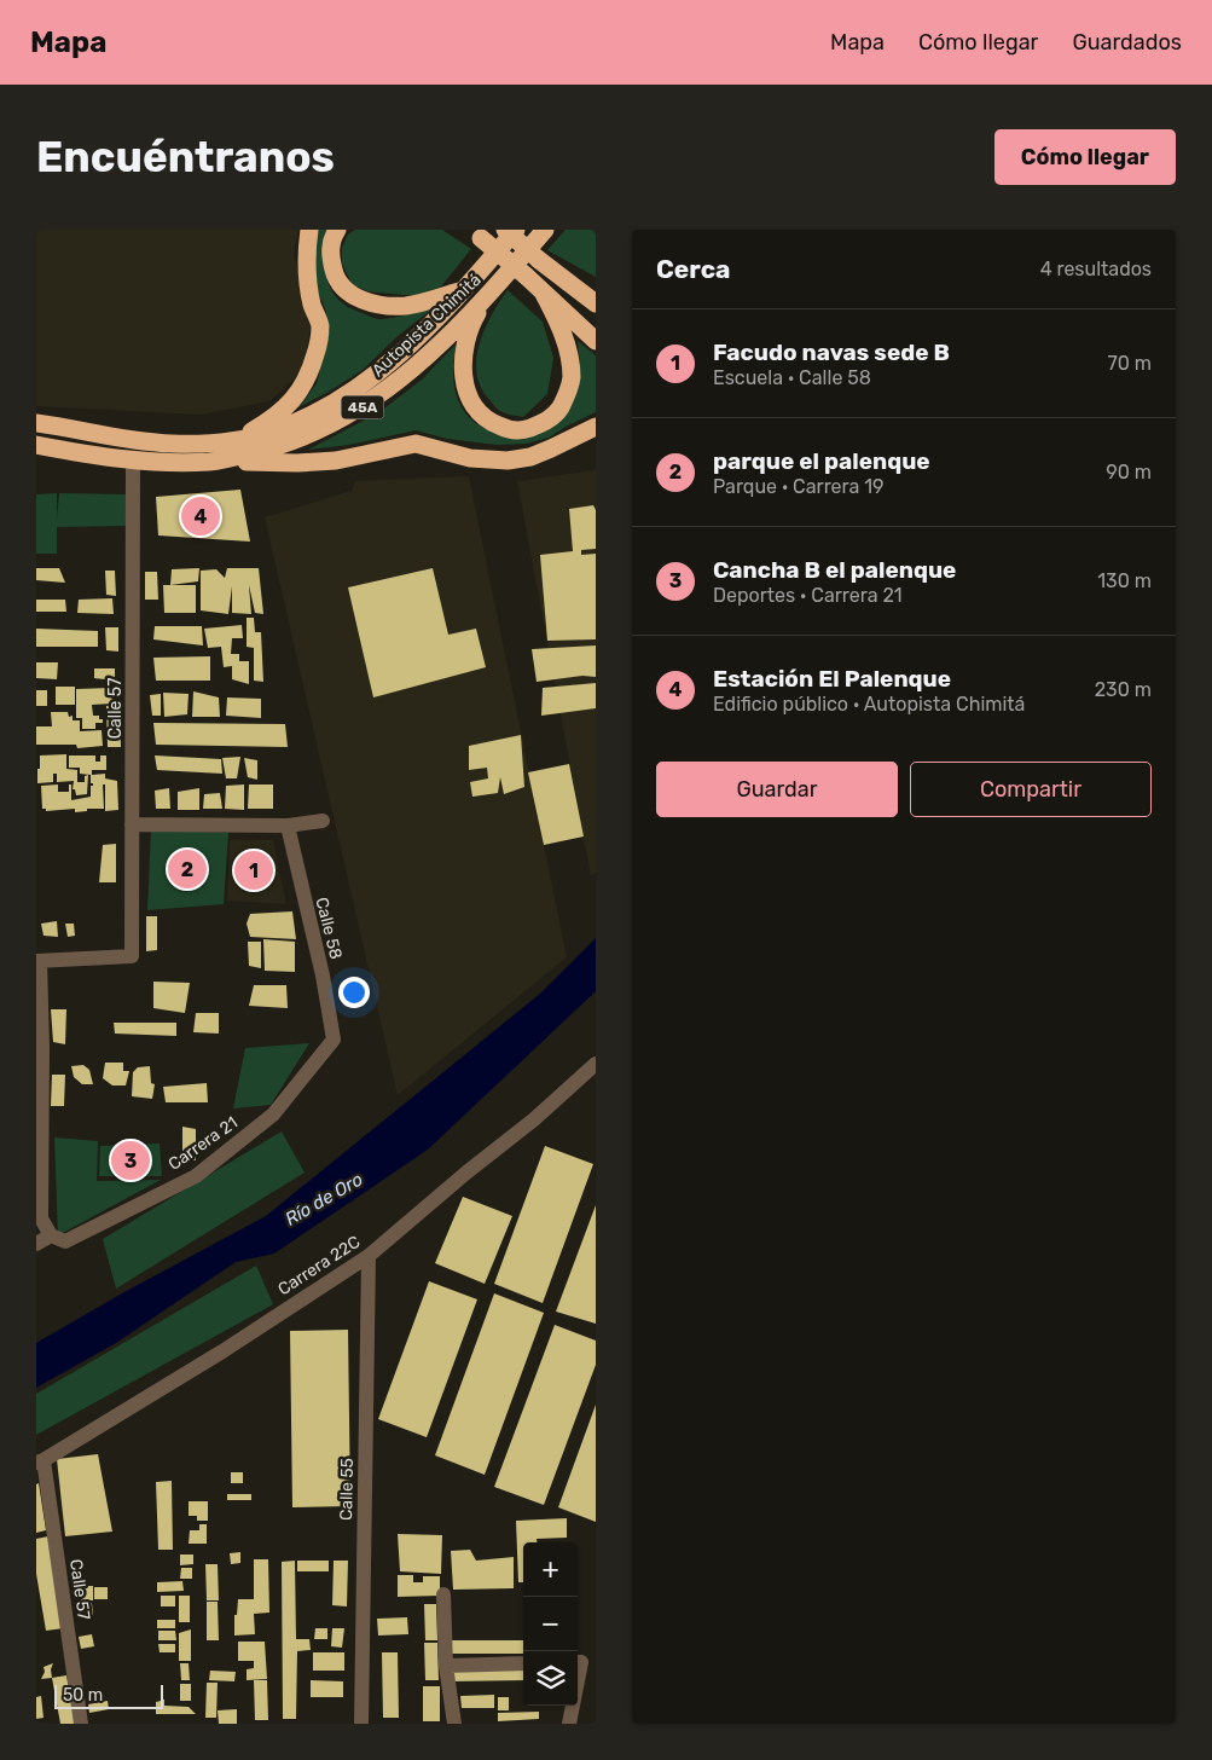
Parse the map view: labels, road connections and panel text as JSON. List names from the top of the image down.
{
  "streets": {
    "highway": ["Autopista Chimitá", "45A"],
    "street": [
      "Calle 57",
      "Calle 58",
      "Carrera 21",
      "Carrera 22C",
      "Calle 55"
    ]
  },
  "crossings": [
    ["Autopista Chimitá", "45A"],
    ["Autopista Chimitá", "Calle 57"],
    ["Calle 57", "Carrera 22C"],
    ["Calle 58", "Carrera 21"],
    ["Carrera 22C", "Calle 55"]
  ],
  "water": ["Río de Oro"],
  "scale_bar": "50 m",
  "page": {
    "header": "Mapa",
    "nav": ["Mapa", "Cómo llegar", "Guardados"],
    "buttons": [
      "Cómo llegar",
      ["Guardar", "Compartir"]
    ],
    "title": "Encuéntranos",
    "heading": ["Cerca", "4 resultados"],
    "list": [
      {
        "mark": "1",
        "name": "Facudo navas sede B",
        "note": "Escuela · Calle 58",
        "value": "70 m"
      },
      {
        "mark": "2",
        "name": "parque el palenque",
        "note": "Parque · Carrera 19",
        "value": "90 m"
      },
      {
        "mark": "3",
        "name": "Cancha B el palenque",
        "note": "Deportes · Carrera 21",
        "value": "130 m"
      },
      {
        "mark": "4",
        "name": "Estación El Palenque",
        "note": "Edificio público · Autopista Chimitá",
        "value": "230 m"
      }
    ],
    "pins": [
      "4",
      "2",
      "1",
      "3"
    ],
    "map_buttons": ["+", "−"],
    "scale": "50 m"
  }
}
